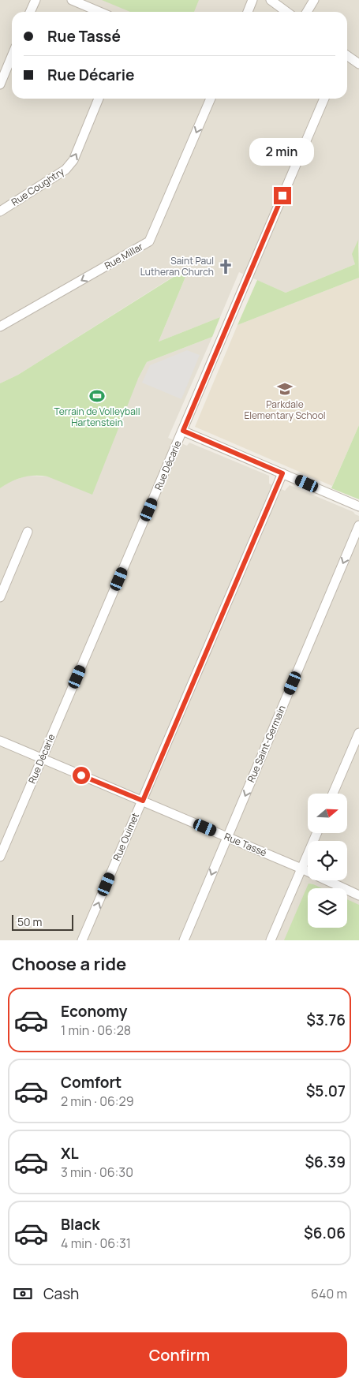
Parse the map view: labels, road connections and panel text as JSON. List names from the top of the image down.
{
  "streets": {
    "street": [
      "Rue Coughtry",
      "Rue Millar",
      "Rue Décarie",
      "Rue Saint-Germain",
      "Rue Ouimet",
      "Rue Tassé"
    ]
  },
  "crossings": [
    ["Rue Décarie", "Rue Tassé"],
    ["Rue Saint-Germain", "Rue Tassé"],
    ["Rue Ouimet", "Rue Tassé"]
  ],
  "one_way": ["Rue Coughtry", "Rue Millar", "Rue Saint-Germain"],
  "places": {
    "church": ["Saint Paul Lutheran Church"],
    "school or university": ["Parkdale Elementary School"],
    "sports": ["Terrain de Volleyball Hartenstein"]
  },
  "scale_bar": "50 m",
  "north": "right",
  "page": {
    "banner": ["Rue Tassé", "Rue Décarie"],
    "bubble": "2 min",
    "scale": "50 m",
    "heading": "Choose a ride",
    "list": [
      {
        "name": "Economy",
        "note": "1 min · 06:28",
        "value": "$3.76"
      },
      {
        "name": "Comfort",
        "note": "2 min · 06:29",
        "value": "$5.07"
      },
      {
        "name": "XL",
        "note": "3 min · 06:30",
        "value": "$6.39"
      },
      {
        "name": "Black",
        "note": "4 min · 06:31",
        "value": "$6.06"
      }
    ],
    "pay": ["Cash", "640 m"],
    "buttons": "Confirm"
  }
}
